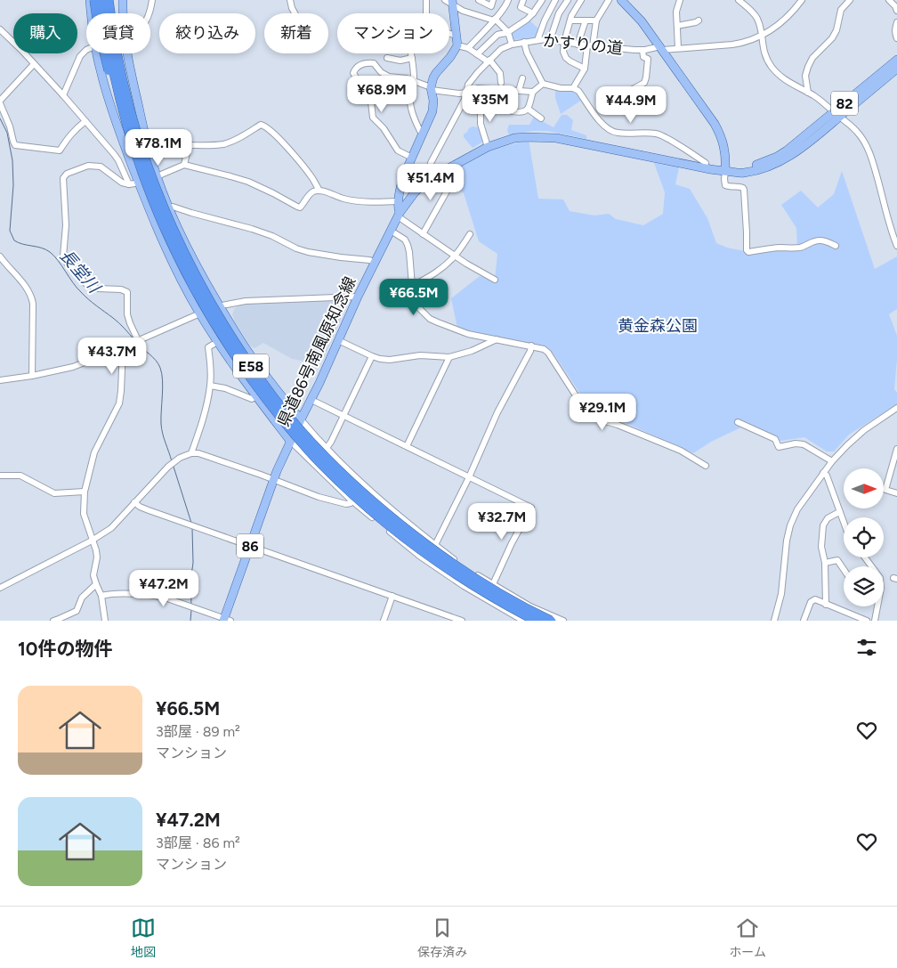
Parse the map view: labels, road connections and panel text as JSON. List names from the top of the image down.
{
  "streets": {
    "highway": ["E58"],
    "main road": ["82", "県道86号南風原知念線", "86"],
    "street": ["かすりの道"]
  },
  "crossings": [
    ["82", "県道86号南風原知念線"]
  ],
  "water": ["長堂川"],
  "parks": ["黄金森公園"],
  "north": "right",
  "page": {
    "chip": [
      "購入",
      "賃貸",
      "絞り込み",
      "新着",
      "マンション"
    ],
    "price": [
      "¥68.9M",
      "¥35M",
      "¥44.9M",
      "¥78.1M",
      "¥51.4M",
      "¥66.5M",
      "¥43.7M",
      "¥29.1M",
      "¥32.7M",
      "¥47.2M"
    ],
    "heading": "10件の物件",
    "list": [
      {
        "name": "¥66.5M",
        "note": "3部屋 · 89 m² · マンション"
      },
      {
        "name": "¥47.2M",
        "note": "3部屋 · 86 m² · マンション"
      }
    ],
    "tabs": ["地図", "保存済み", "ホーム"]
  }
}
